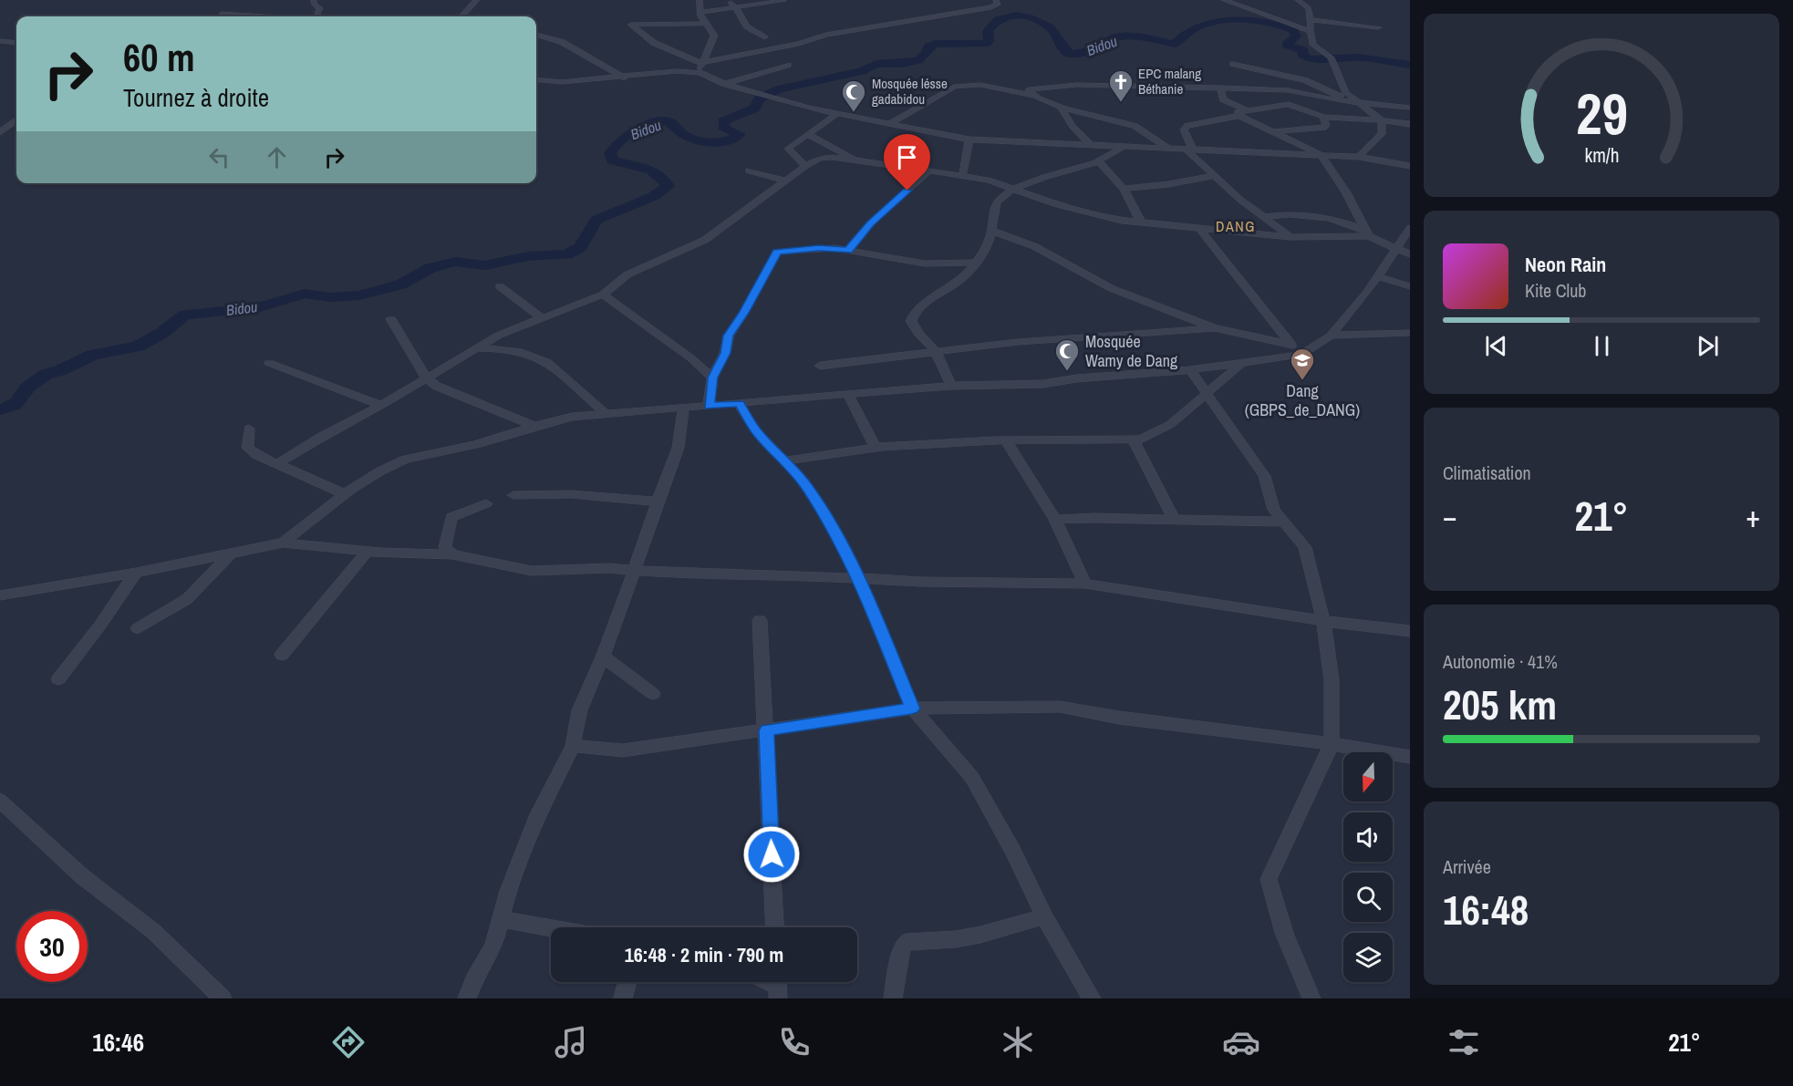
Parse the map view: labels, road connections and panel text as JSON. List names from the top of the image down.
{
  "districts": ["DANG"],
  "water": ["Bidou"],
  "places": {
    "church": ["EPC malang Béthanie"],
    "mosque": ["Mosquée lésse gadabidou", "Mosquée Wamy de Dang"],
    "school or university": ["Dang (GBPS_de_DANG)"]
  },
  "north": "bottom",
  "page": {
    "turn": ["60 m", "Tournez à droite"],
    "song": ["Neon Rain", "Kite Club"],
    "tile": [
      "Climatisation",
      ["Autonomie · 41%", "205 km"],
      ["Arrivée", "16:48"]
    ],
    "heat": ["−", "21°", "+"],
    "limit": "30",
    "trip": "16:48 · 2 min · 790 m",
    "tabs": ["16:46", "21°"],
    "gauge": ["29", "km/h"]
  }
}
